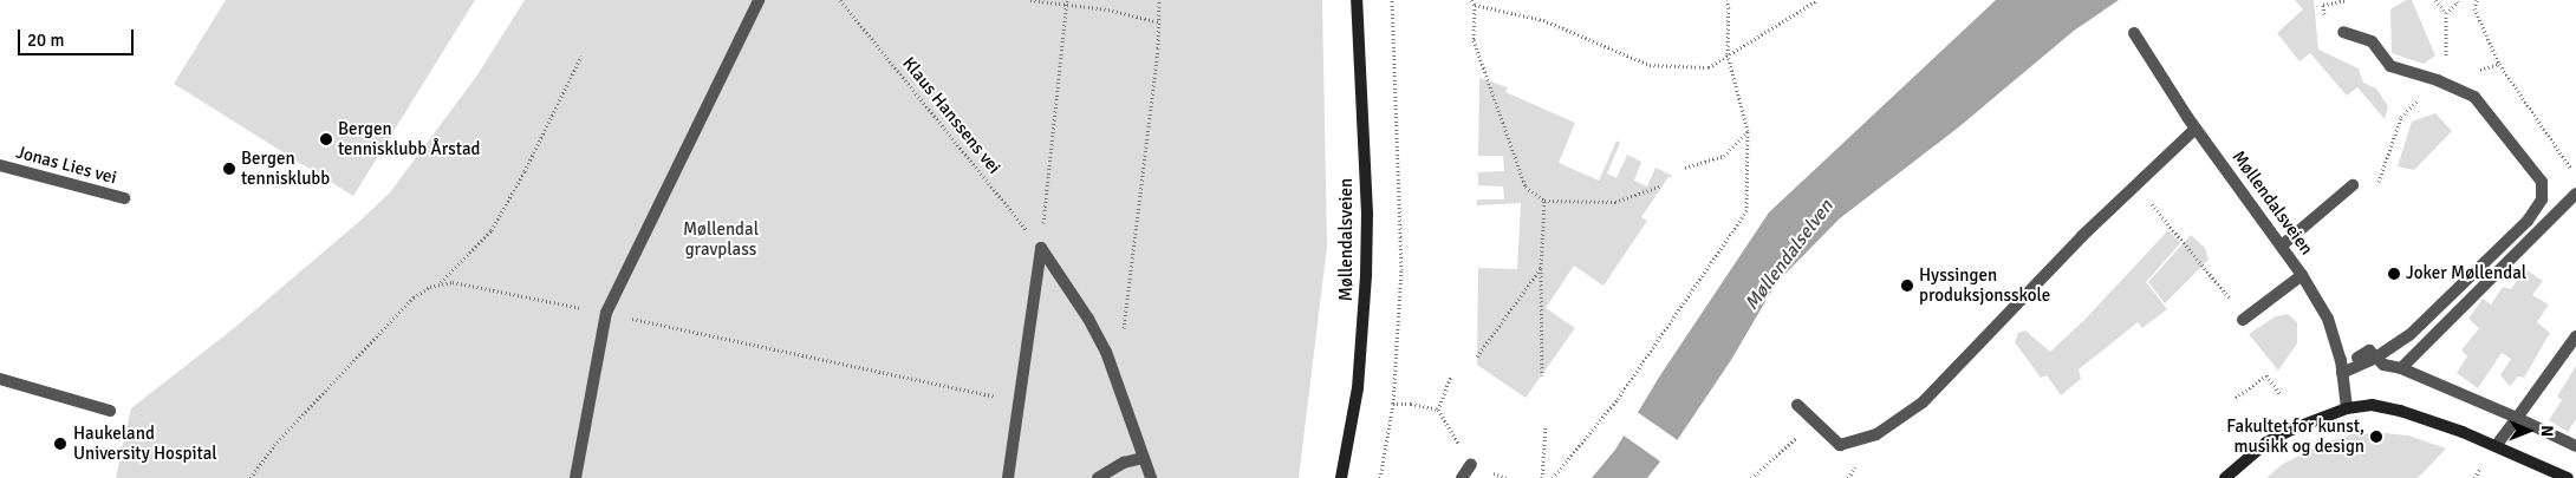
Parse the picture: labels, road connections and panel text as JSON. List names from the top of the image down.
{
  "streets": {
    "street": ["Jonas Lies vei", "Møllendalsveien"],
    "path": ["Klaus Hanssens vei"]
  },
  "water": ["Møllendalselven"],
  "parks": ["Møllendal gravplass"],
  "places": [
    "Bergen tennisklubb Årstad",
    "Bergen tennisklubb",
    "Joker Møllendal",
    "Hyssingen produksjonsskole",
    "Fakultet for kunst, musikk og design",
    "Haukeland University Hospital"
  ],
  "scale_bar": "20 m",
  "north": "right"
}
